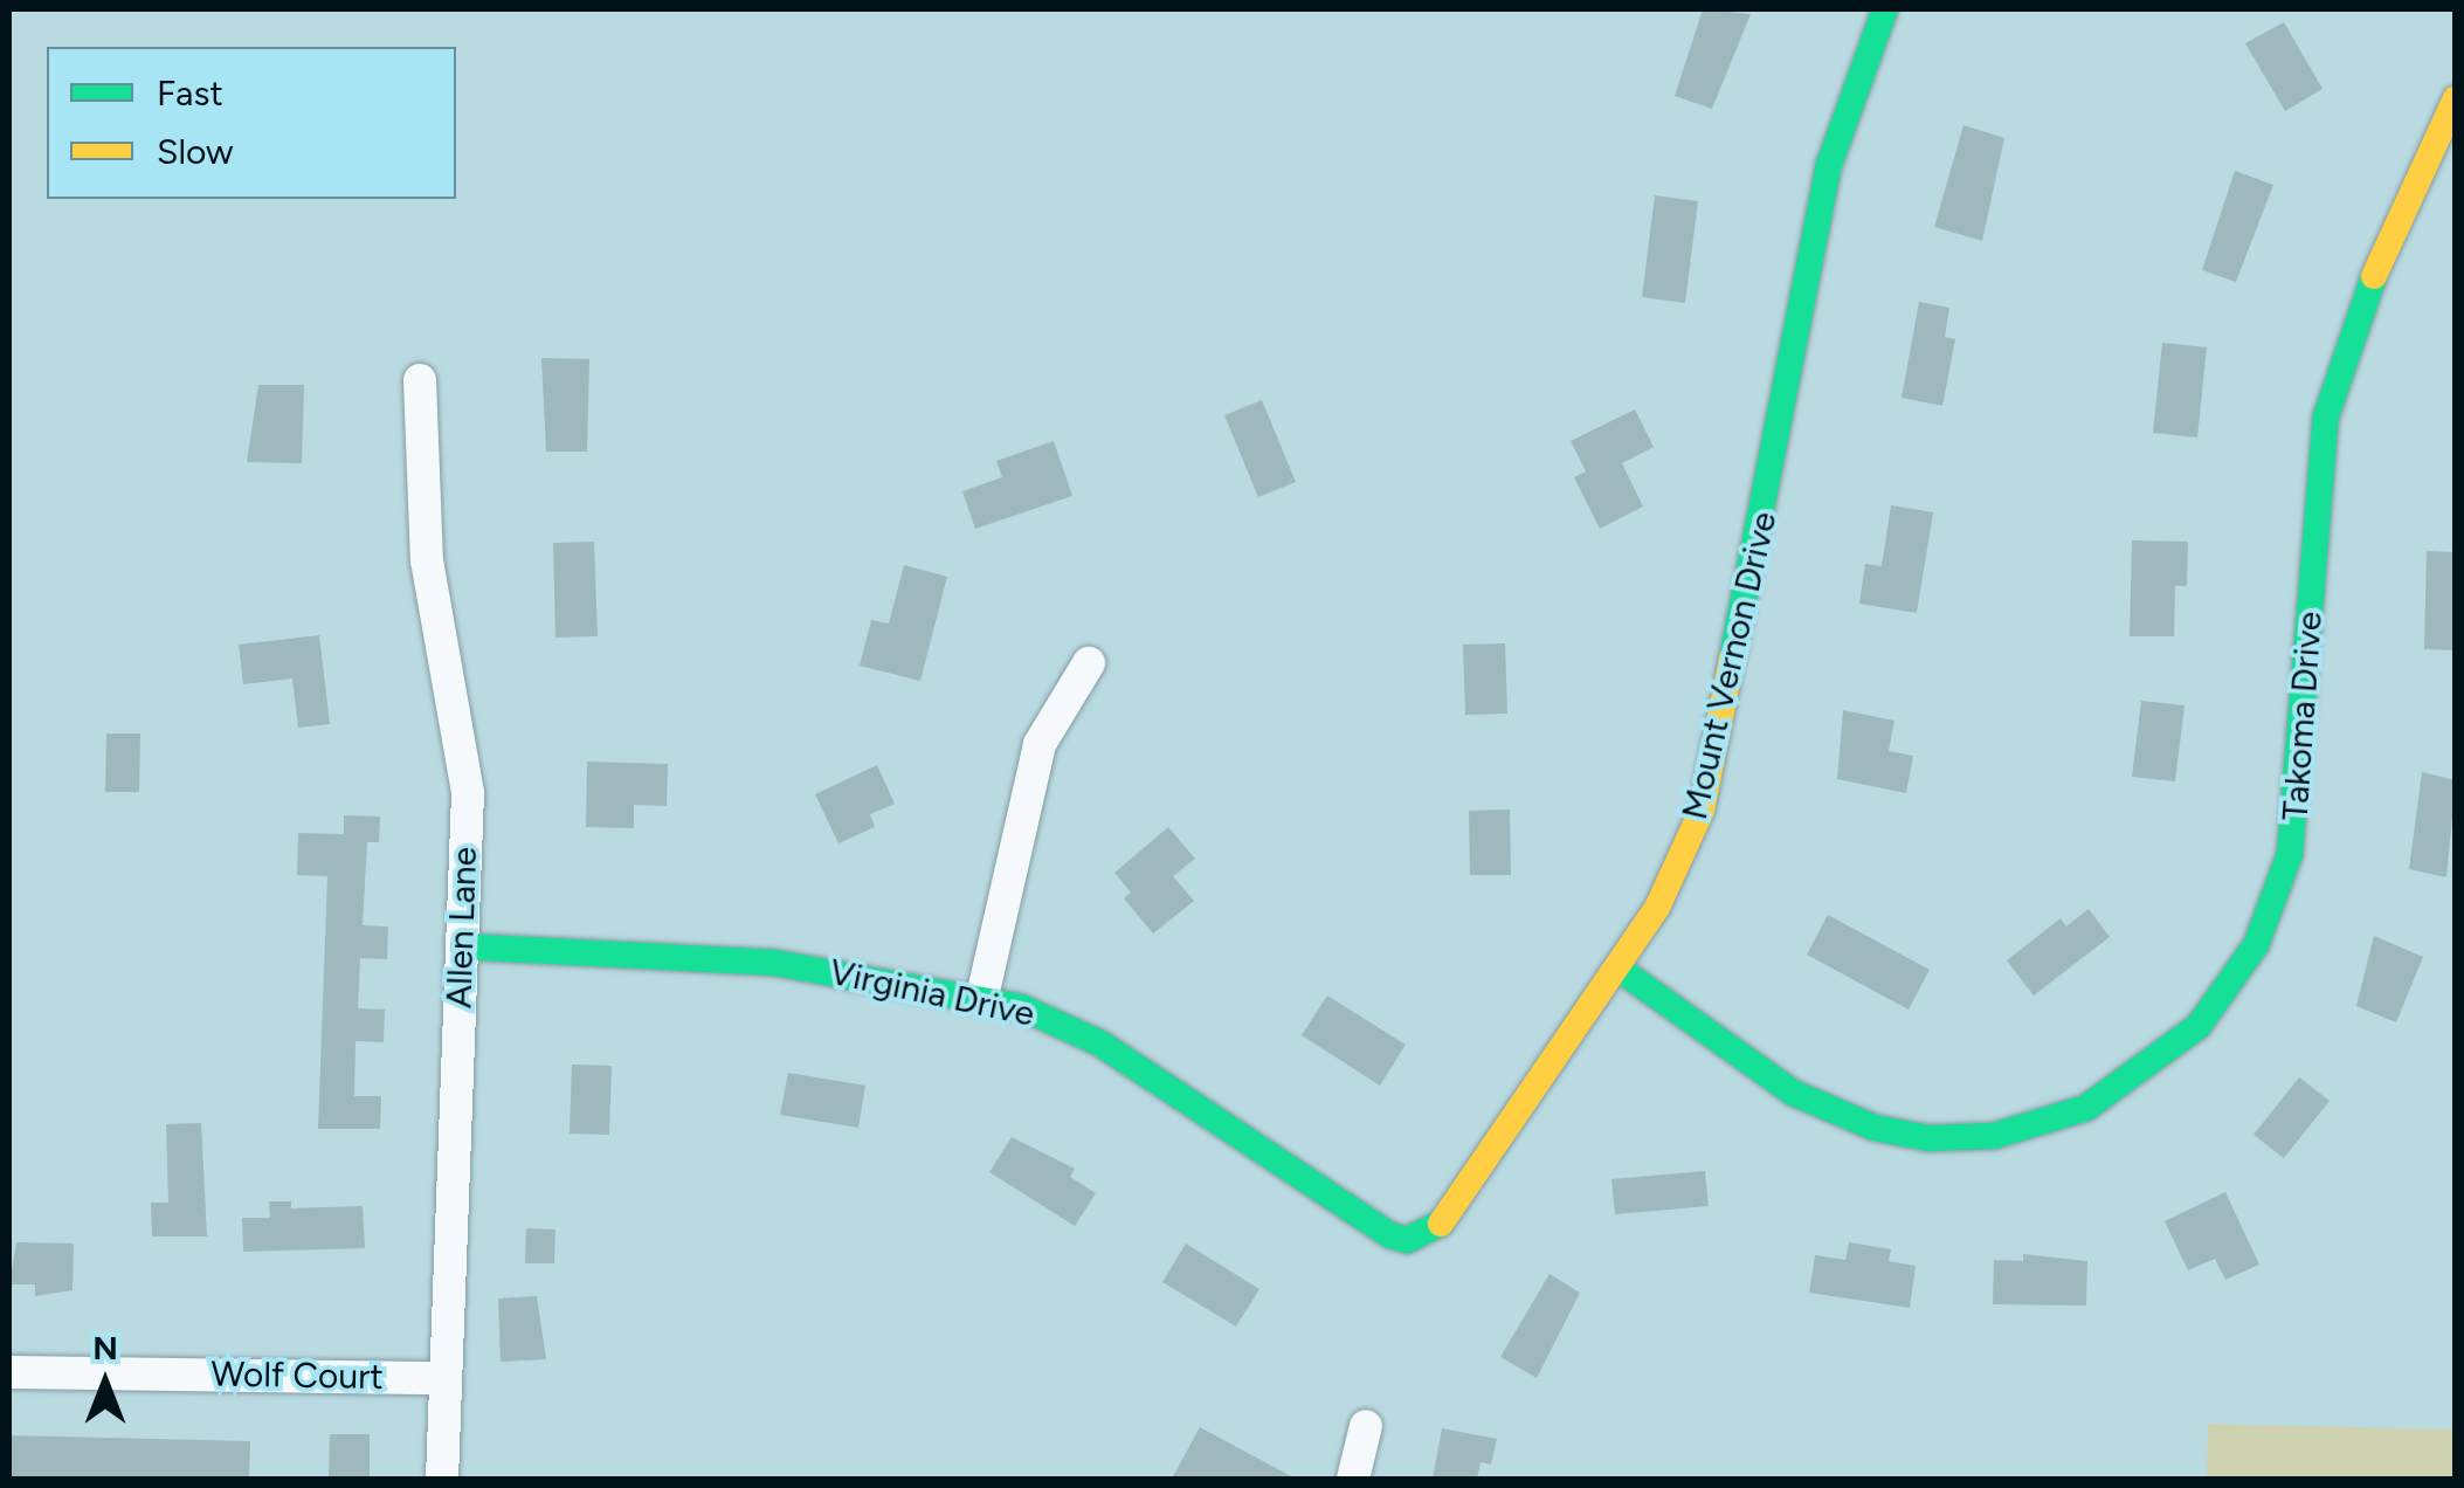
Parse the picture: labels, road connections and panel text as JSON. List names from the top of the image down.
{
  "streets": {
    "street": [
      "Mount Vernon Drive",
      "Takoma Drive",
      "Allen Lane",
      "Virginia Drive",
      "Wolf Court"
    ]
  },
  "crossings": [
    ["Mount Vernon Drive", "Takoma Drive"],
    ["Mount Vernon Drive", "Virginia Drive"],
    ["Allen Lane", "Virginia Drive"],
    ["Allen Lane", "Wolf Court"]
  ],
  "legend": ["Fast", "Slow"],
  "north": "top"
}
